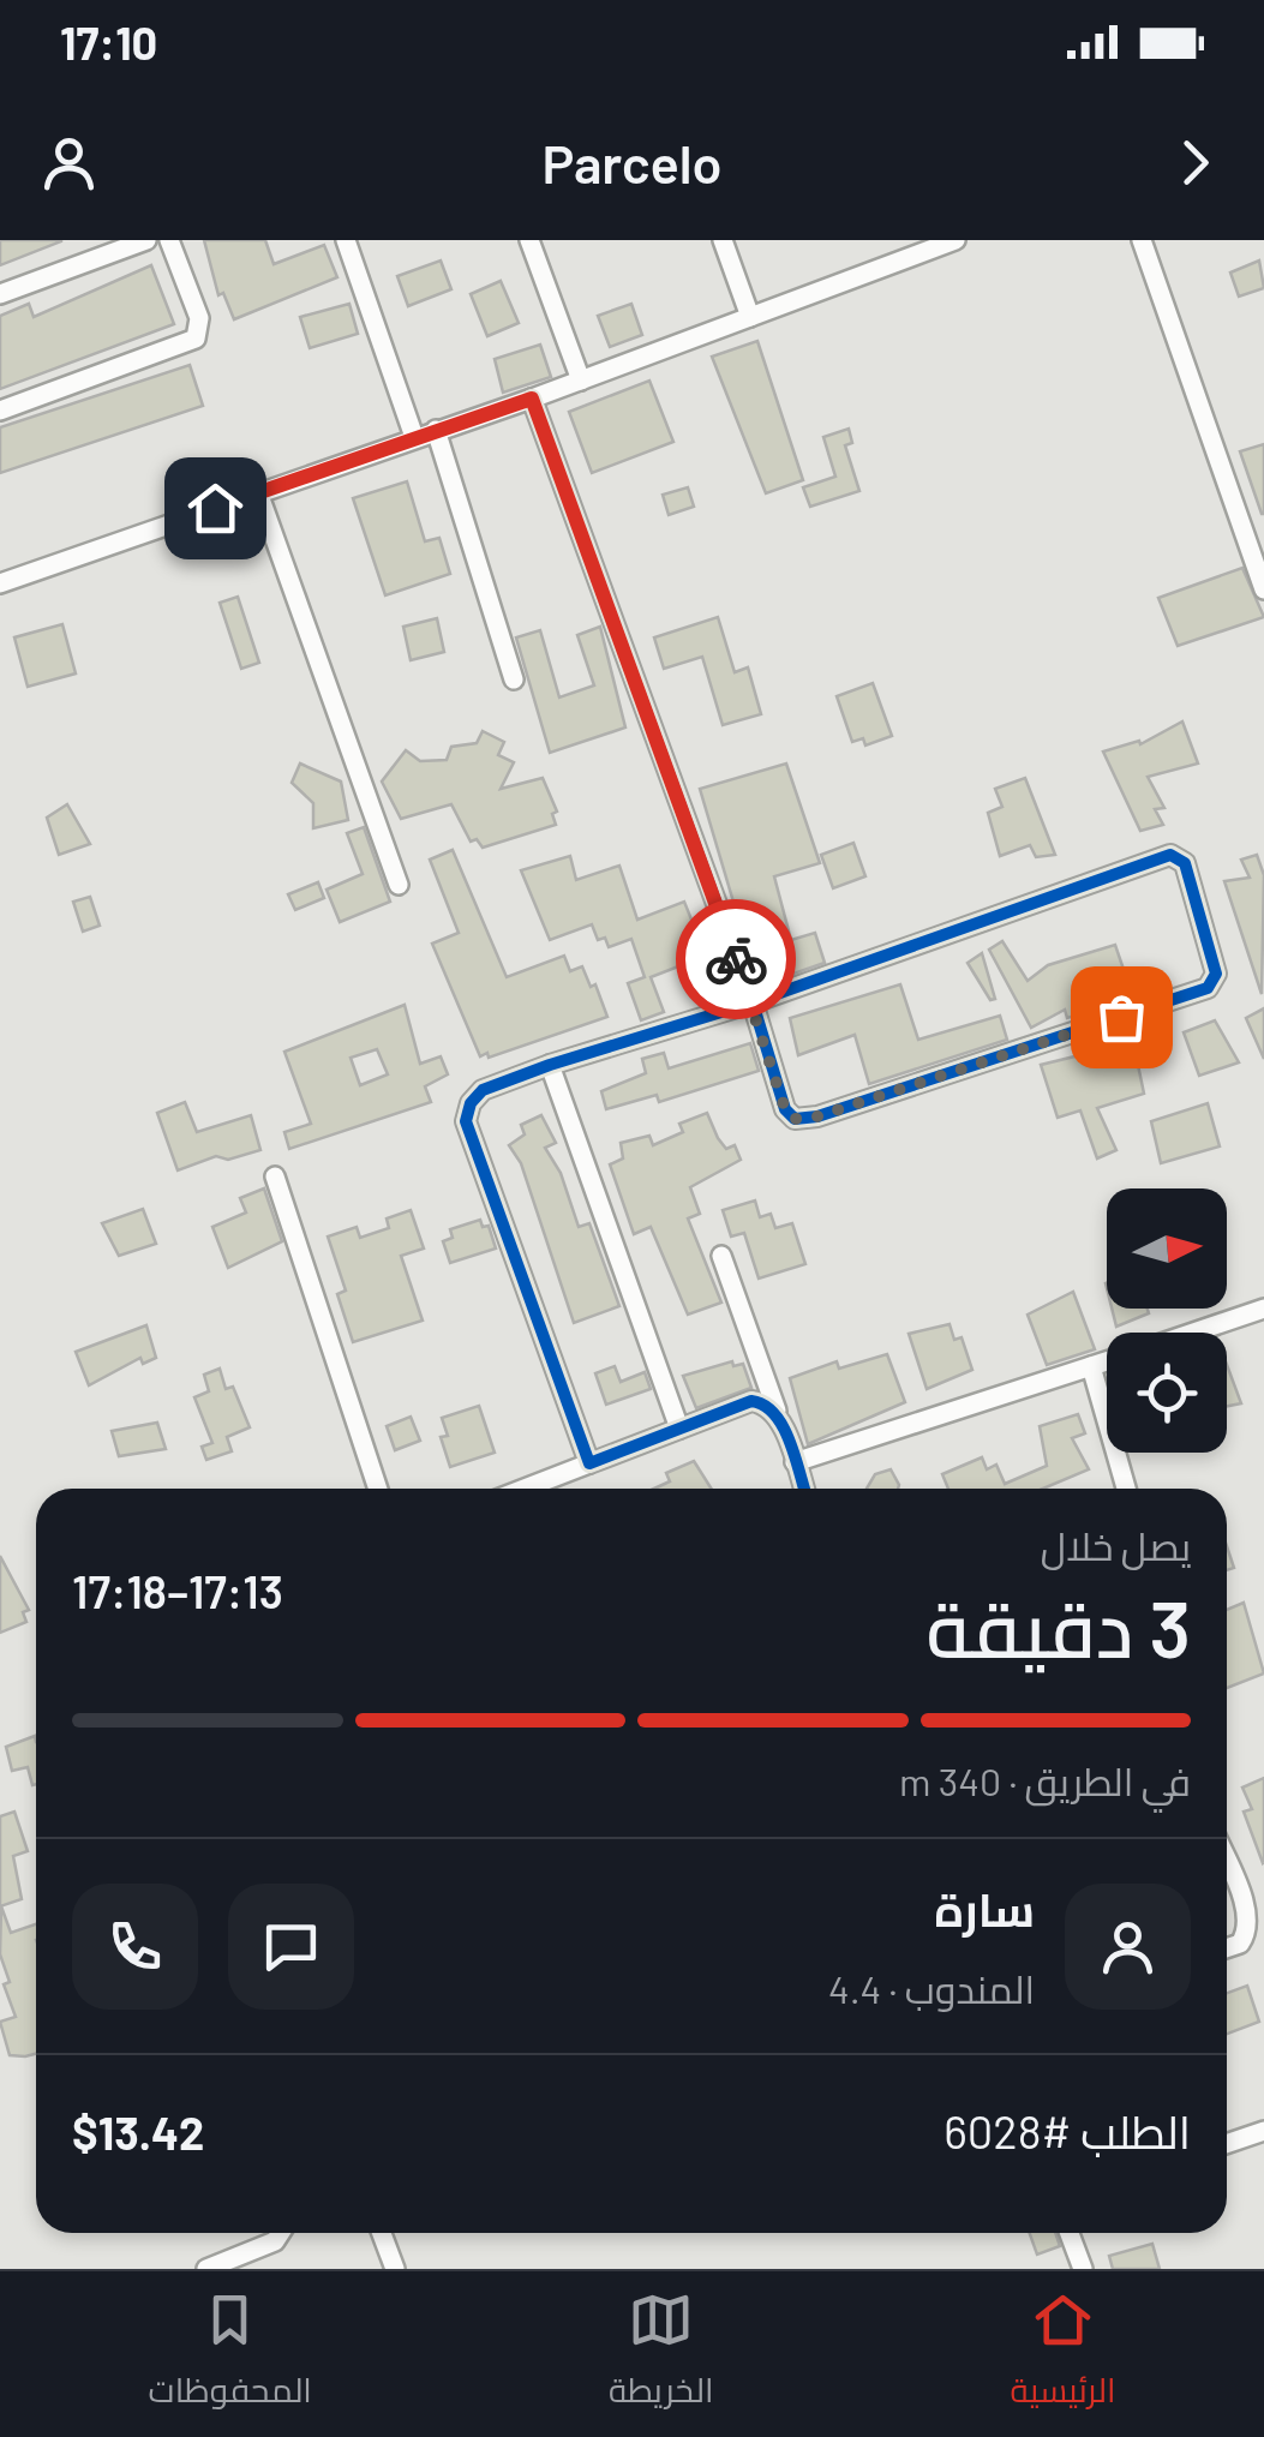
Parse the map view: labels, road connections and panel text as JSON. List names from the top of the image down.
{
  "north": "right",
  "page": {
    "status": "17:10",
    "header": "Parcelo",
    "heading": ["3 دقيقة", "يصل خلال", "17:13–17:18"],
    "panel": [
      "سارة",
      "المندوب · 4.4",
      "الطلب #6028",
      "$13.42"
    ],
    "bar": "في الطريق · 340 m",
    "tabs": ["الرئيسية", "الخريطة", "المحفوظات"]
  }
}
